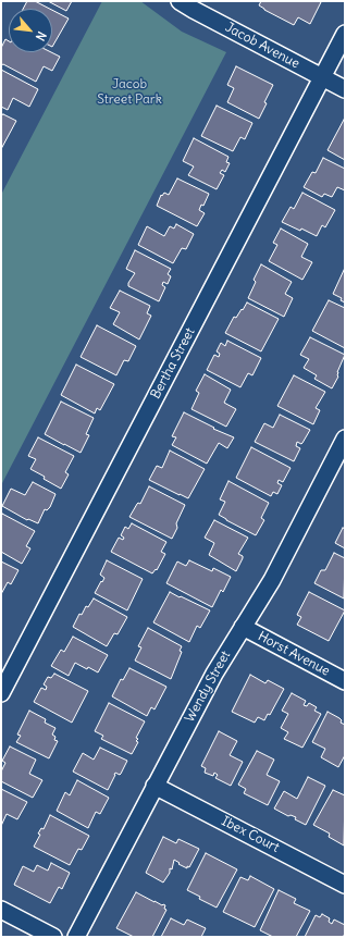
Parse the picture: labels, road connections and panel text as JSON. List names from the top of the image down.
{
  "streets": {
    "street": [
      "Jacob Avenue",
      "Bertha Street",
      "Horst Avenue",
      "Wendy Street",
      "Ibex Court"
    ]
  },
  "crossings": [
    ["Jacob Avenue", "Bertha Street"],
    ["Horst Avenue", "Wendy Street"],
    ["Wendy Street", "Ibex Court"]
  ],
  "parks": ["Jacob Street Park"],
  "north": "bottom right"
}
